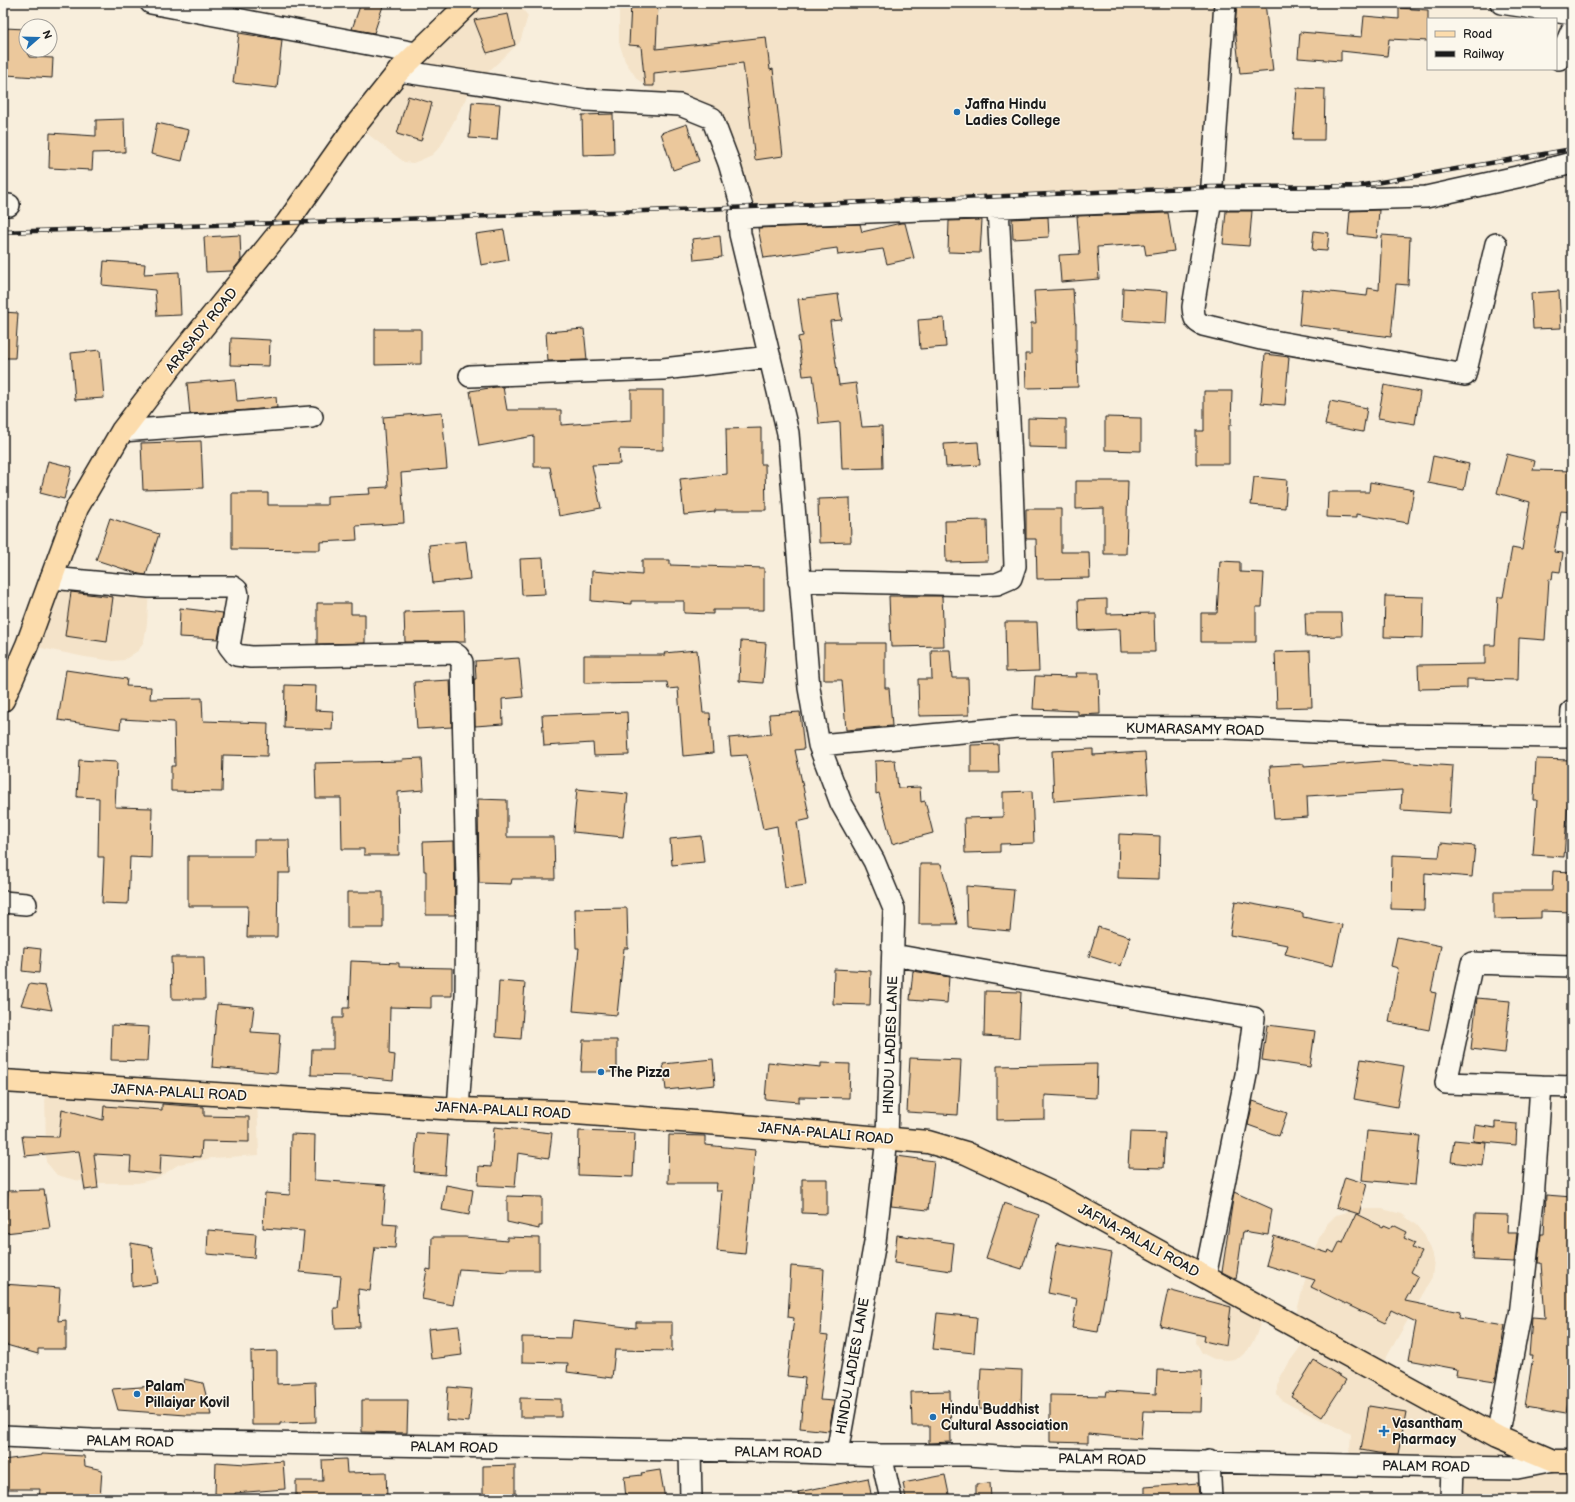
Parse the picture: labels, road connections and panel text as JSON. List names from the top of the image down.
{
  "streets": {
    "main road": ["ARASADY ROAD", "JAFNA-PALALI ROAD"],
    "street": ["KUMARASAMY ROAD", "HINDU LADIES LANE", "PALAM ROAD"]
  },
  "crossings": [
    ["ARASADY ROAD", "HINDU LADIES LANE"],
    ["KUMARASAMY ROAD", "HINDU LADIES LANE"],
    ["HINDU LADIES LANE", "JAFNA-PALALI ROAD"],
    ["HINDU LADIES LANE", "PALAM ROAD"],
    ["JAFNA-PALALI ROAD", "PALAM ROAD"]
  ],
  "places": {
    "other": [
      "Jaffna Hindu Ladies College",
      "The Pizza",
      "Palam Pillaiyar Kovil",
      "Hindu Buddhist Cultural Association"
    ],
    "health": ["Vasantham Pharmacy"]
  },
  "legend": ["Road", "Railway"],
  "north": "right"
}
